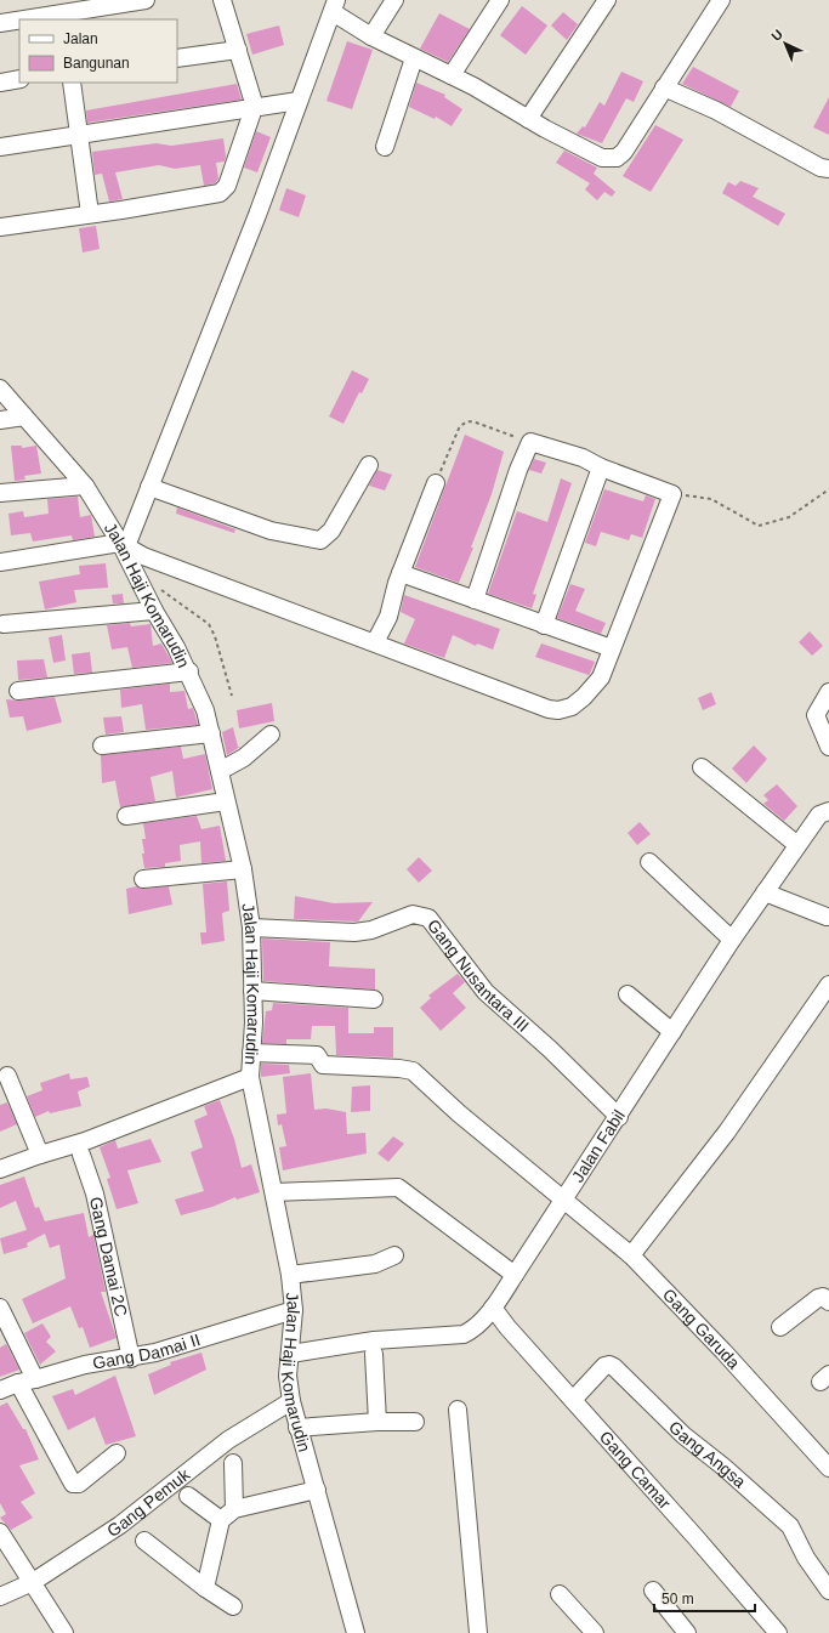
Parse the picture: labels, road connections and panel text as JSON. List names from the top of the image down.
{
  "streets": {
    "street": [
      "Jalan Haji Komarudin",
      "Gang Nusantara III",
      "Jalan Fabil",
      "Gang Damai 2C",
      "Gang Garuda",
      "Gang Damai II",
      "Gang Angsa",
      "Gang Camar",
      "Gang Pemuk"
    ]
  },
  "crossings": [
    ["Jalan Haji Komarudin", "Gang Nusantara III"],
    ["Jalan Haji Komarudin", "Jalan Fabil"],
    ["Jalan Haji Komarudin", "Gang Garuda"],
    ["Jalan Haji Komarudin", "Gang Damai II"],
    ["Jalan Haji Komarudin", "Gang Pemuk"],
    ["Gang Nusantara III", "Jalan Fabil"],
    ["Jalan Fabil", "Gang Garuda"],
    ["Jalan Fabil", "Gang Camar"],
    ["Gang Damai 2C", "Gang Damai II"],
    ["Gang Angsa", "Gang Camar"]
  ],
  "legend": ["Jalan", "Bangunan"],
  "scale_bar": "50 m",
  "north": "top left"
}
